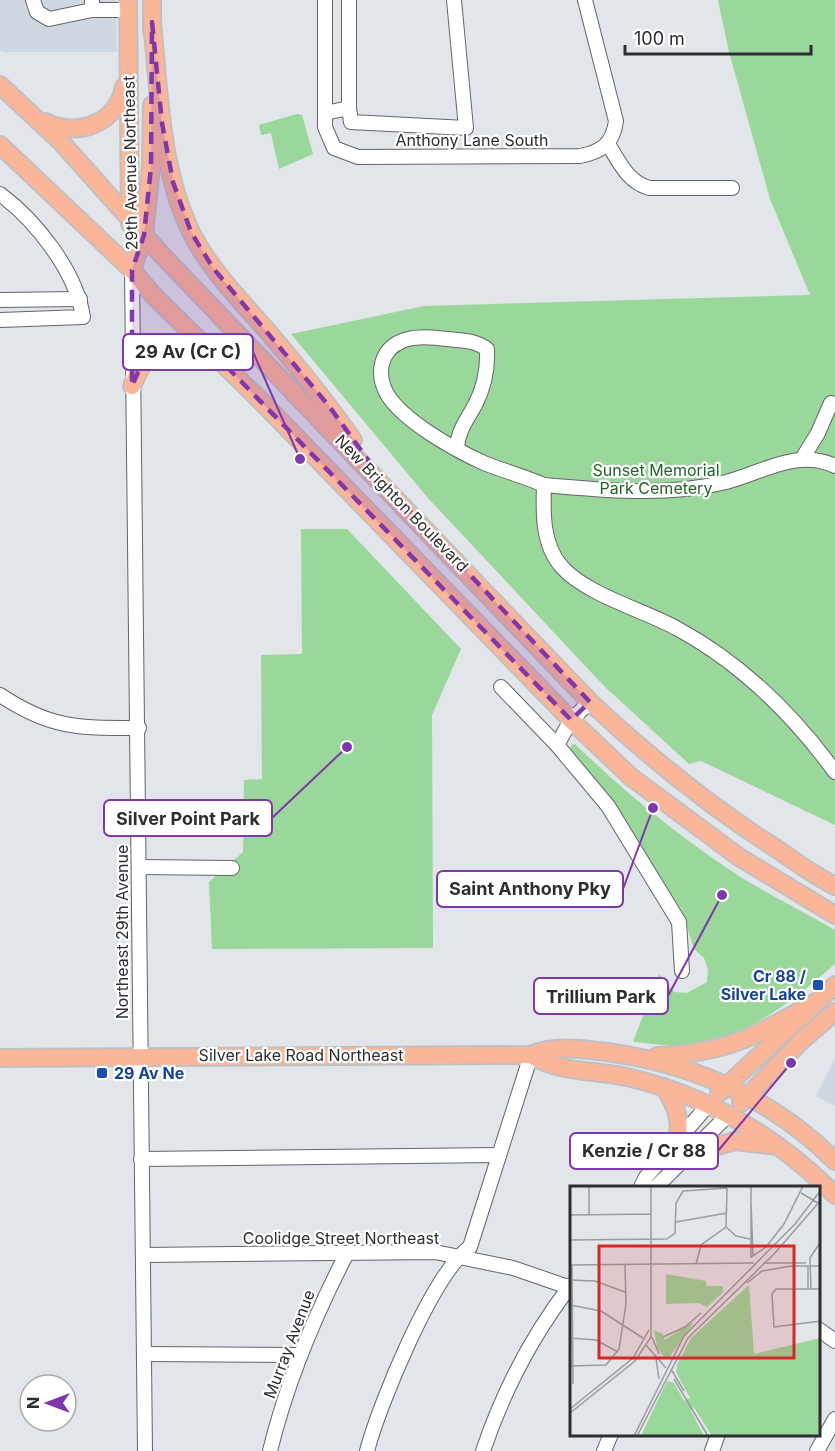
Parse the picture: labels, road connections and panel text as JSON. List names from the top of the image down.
{
  "streets": {
    "main road": ["29th Avenue Northeast", "New Brighton Boulevard", "Silver Lake Road Northeast"],
    "street": [
      "Anthony Lane South",
      "Northeast 29th Avenue",
      "Coolidge Street Northeast",
      "Murray Avenue"
    ]
  },
  "crossings": [
    ["29th Avenue Northeast", "New Brighton Boulevard"],
    ["29th Avenue Northeast", "Northeast 29th Avenue"],
    ["New Brighton Boulevard", "Northeast 29th Avenue"],
    ["Northeast 29th Avenue", "Silver Lake Road Northeast"],
    ["Northeast 29th Avenue", "Coolidge Street Northeast"],
    ["Coolidge Street Northeast", "Murray Avenue"]
  ],
  "parks": ["Sunset Memorial Park Cemetery"],
  "places": {
    "other": [
      "29 Av (Cr C)",
      "Silver Point Park",
      "Saint Anthony Pky",
      "Trillium Park",
      "Kenzie / Cr 88"
    ],
    "transit": ["Cr 88 / Silver Lake", "29 Av Ne"]
  },
  "scale_bar": "100 m",
  "north": "left"
}
